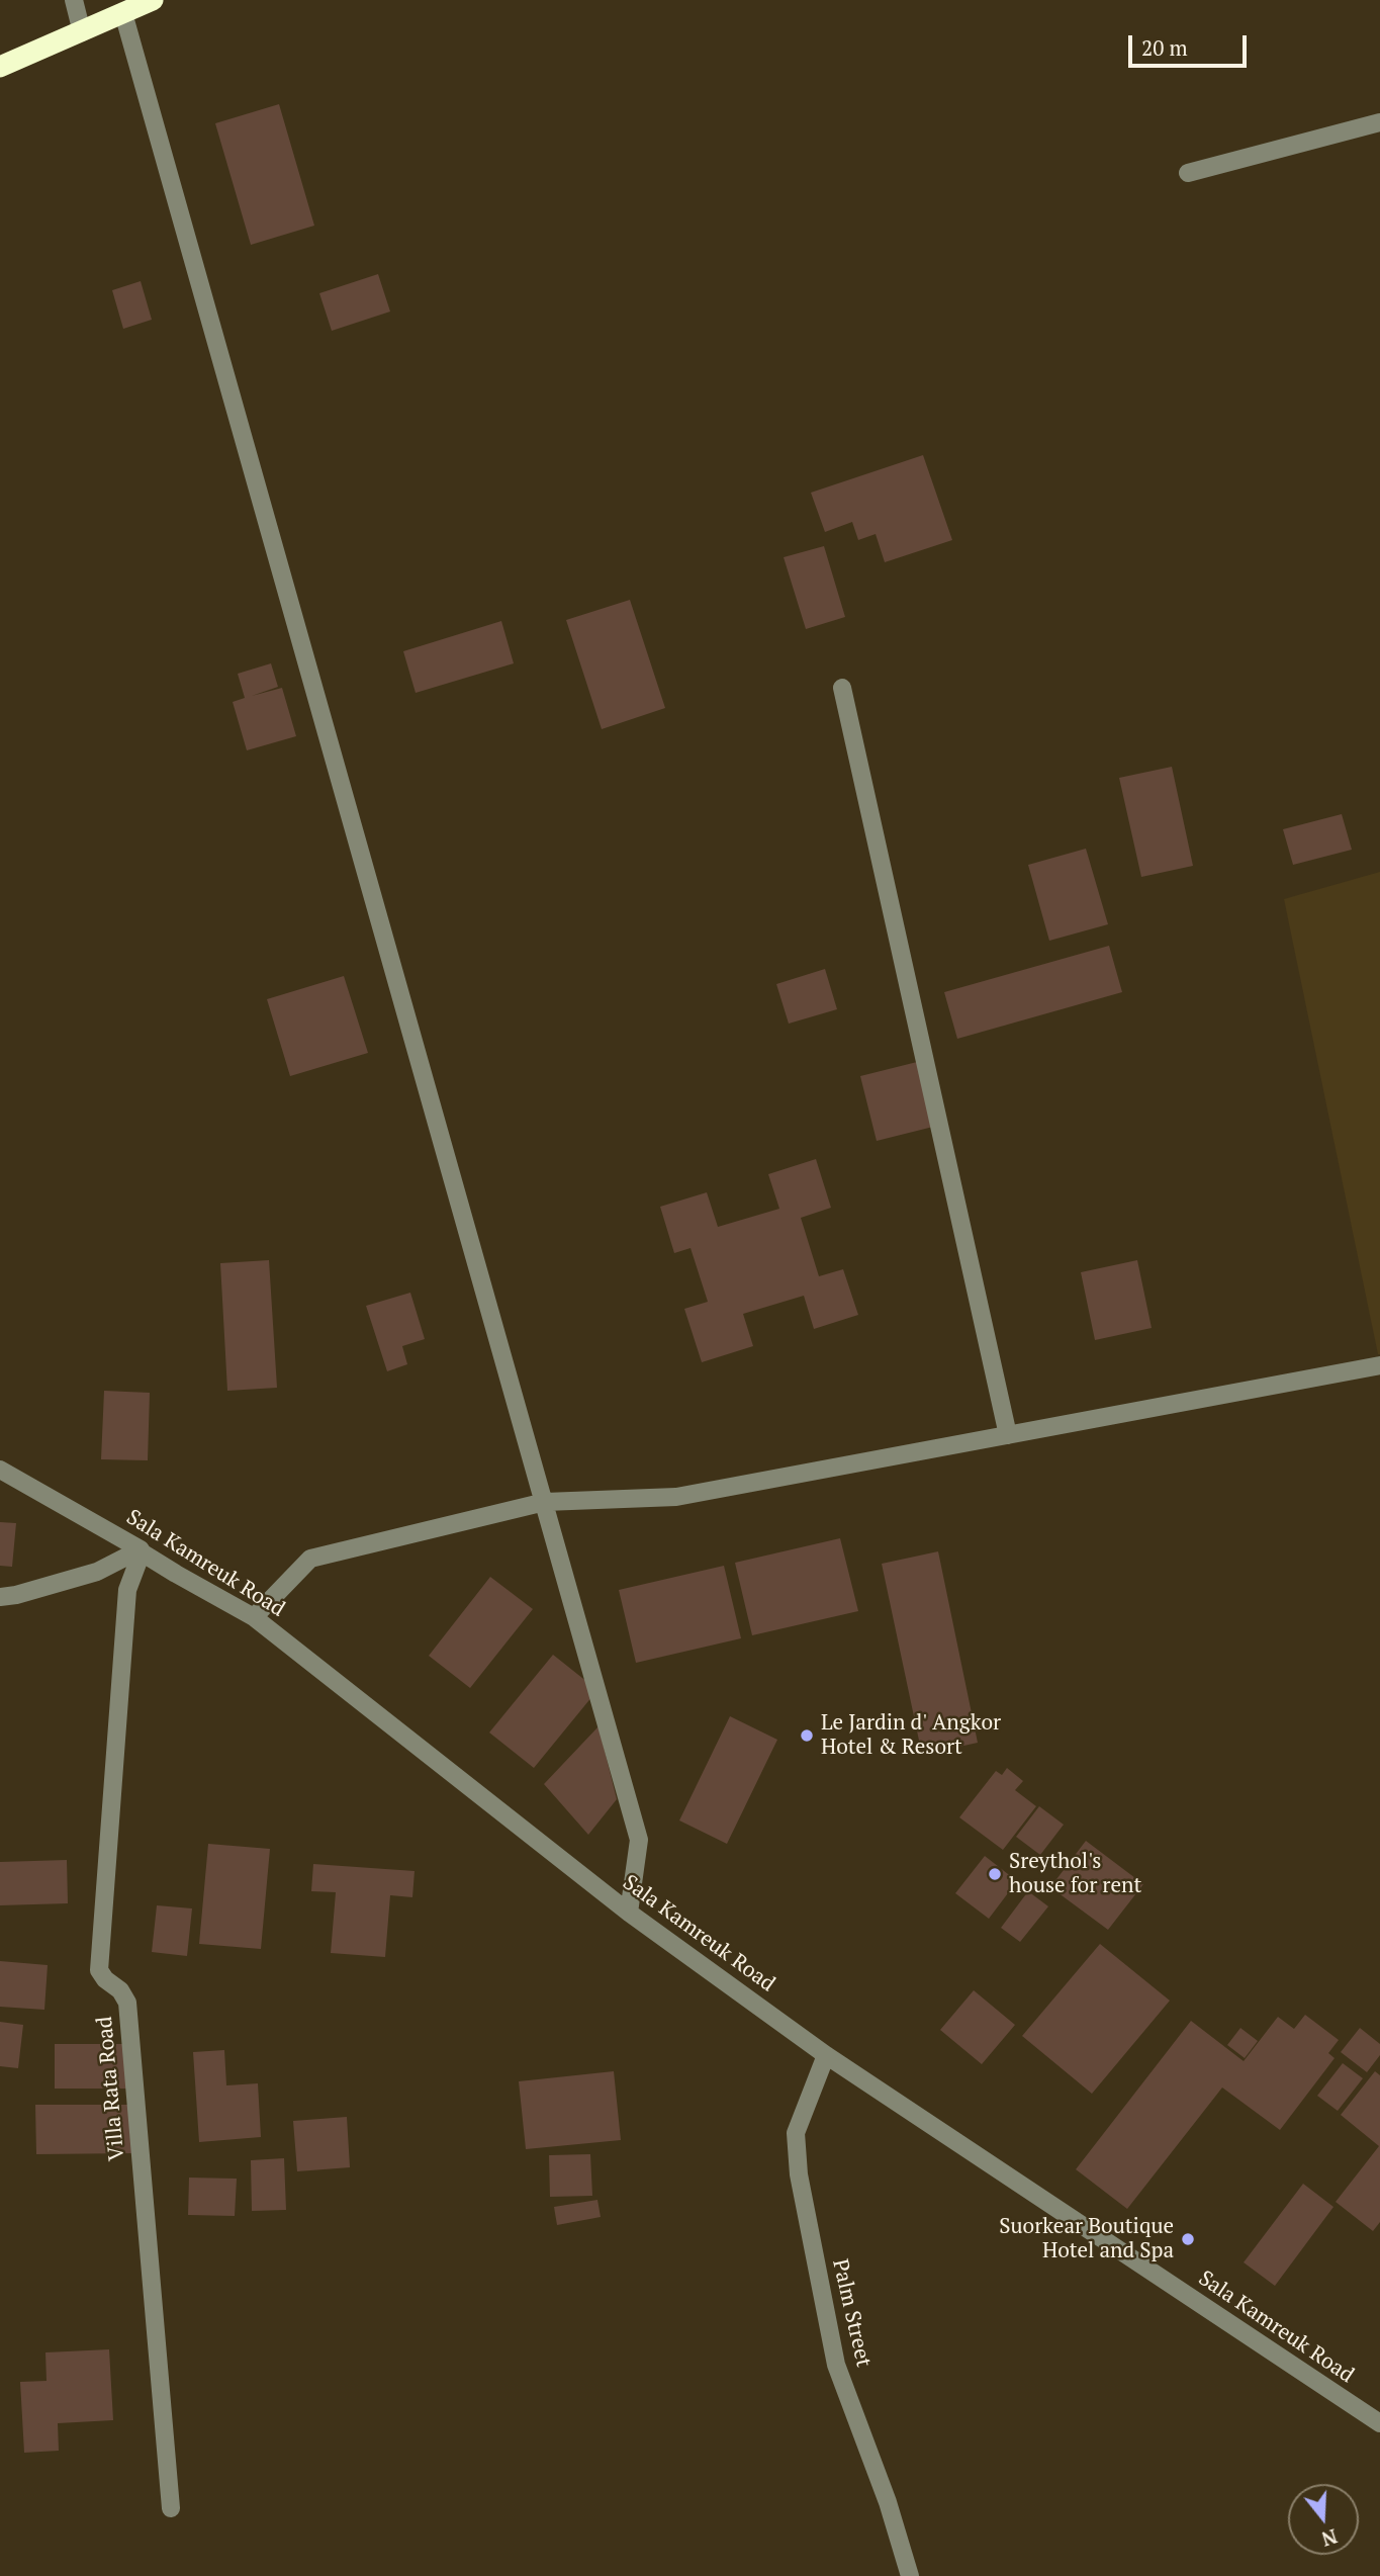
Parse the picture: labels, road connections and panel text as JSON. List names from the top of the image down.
{
  "streets": {
    "street": ["Sala Kamreuk Road", "Villa Rata Road", "Palm Street"]
  },
  "crossings": [
    ["Sala Kamreuk Road", "Villa Rata Road"],
    ["Sala Kamreuk Road", "Palm Street"]
  ],
  "places": ["Le Jardin d' Angkor Hotel & Resort", "Sreythol's house for rent", "Suorkear Boutique Hotel and Spa"],
  "scale_bar": "20 m",
  "north": "bottom"
}
